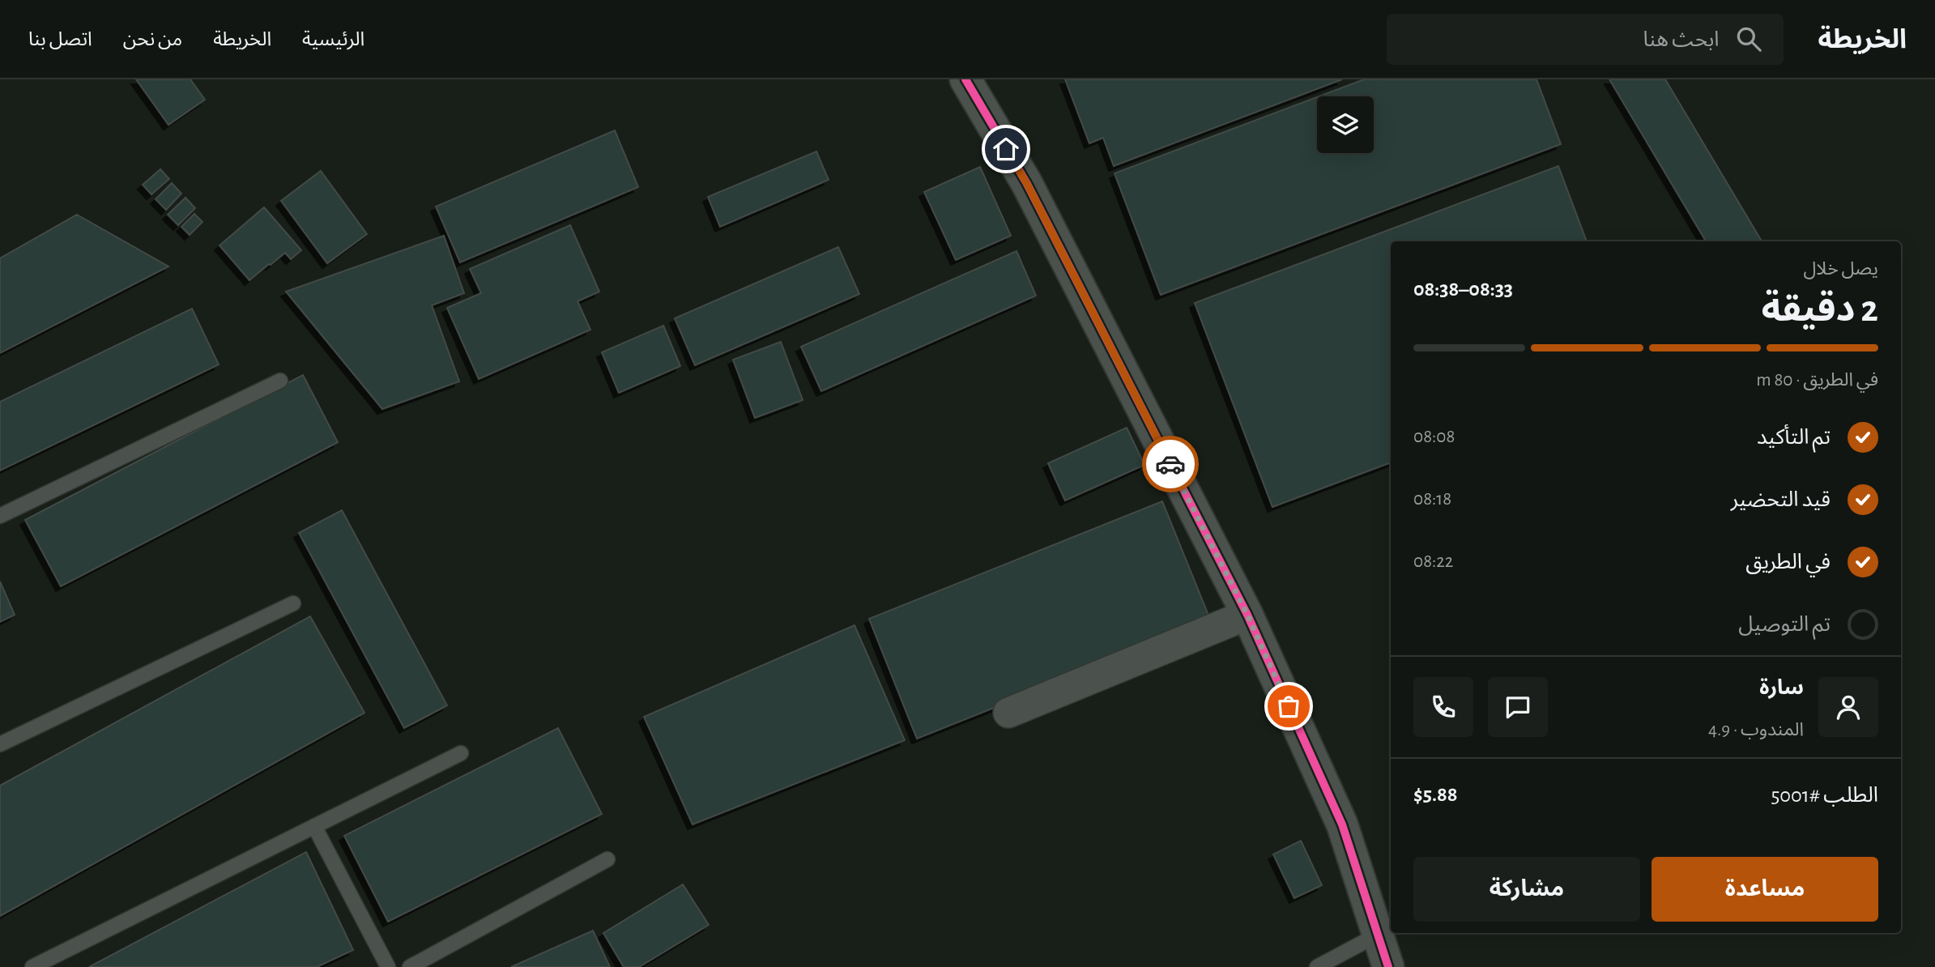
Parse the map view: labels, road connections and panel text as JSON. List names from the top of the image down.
{
  "page": {
    "header": "الخريطة",
    "search": "ابحث هنا",
    "nav": [
      "الرئيسية",
      "الخريطة",
      "من نحن",
      "اتصل بنا"
    ],
    "heading": ["2 دقيقة", "يصل خلال", "08:33–08:38"],
    "panel": [
      "سارة",
      "المندوب · 4.9",
      "الطلب #5001",
      "$5.88"
    ],
    "bar": "في الطريق · 80 m",
    "list": [
      ["تم التأكيد", "08:08"],
      ["قيد التحضير", "08:18"],
      ["في الطريق", "08:22"],
      "تم التوصيل"
    ],
    "buttons": ["مساعدة", "مشاركة"]
  }
}
